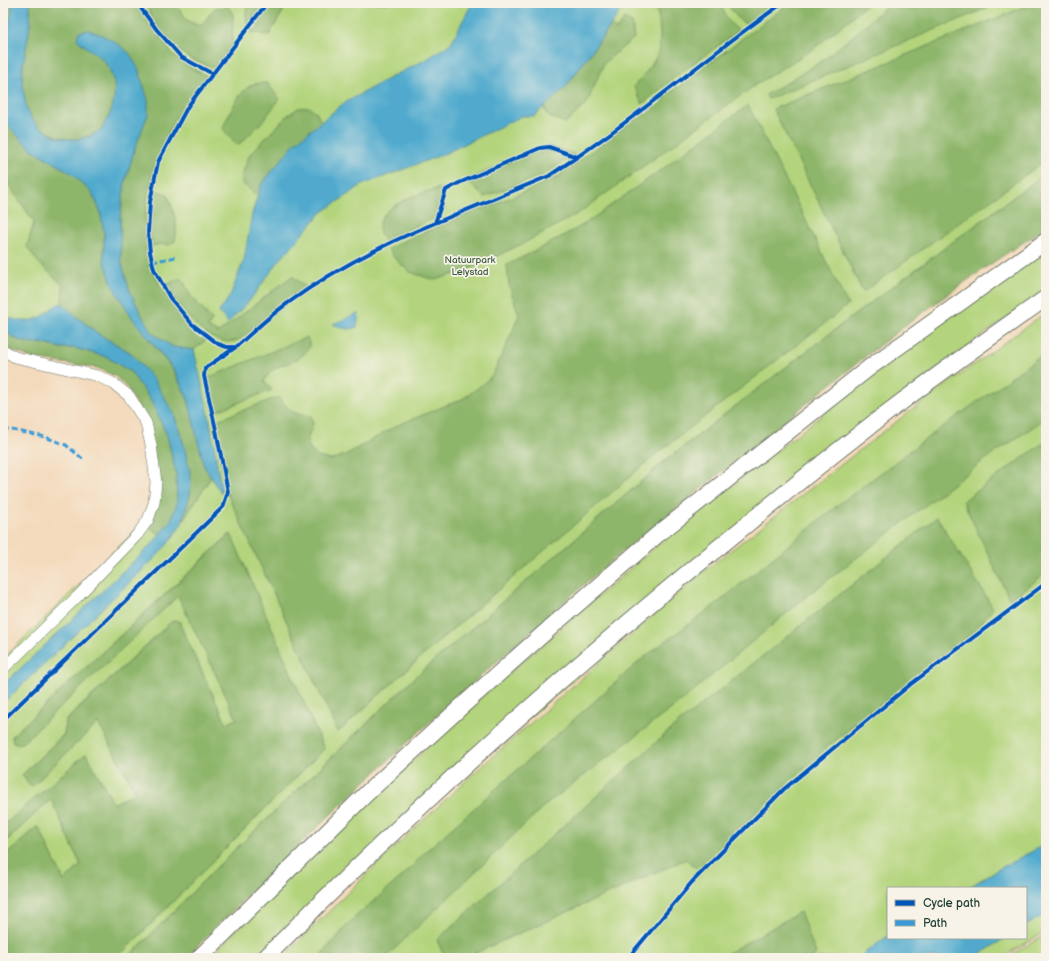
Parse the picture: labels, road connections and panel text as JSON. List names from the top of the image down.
{
  "parks": ["Natuurpark Lelystad"],
  "legend": ["Cycle path", "Path"]
}
